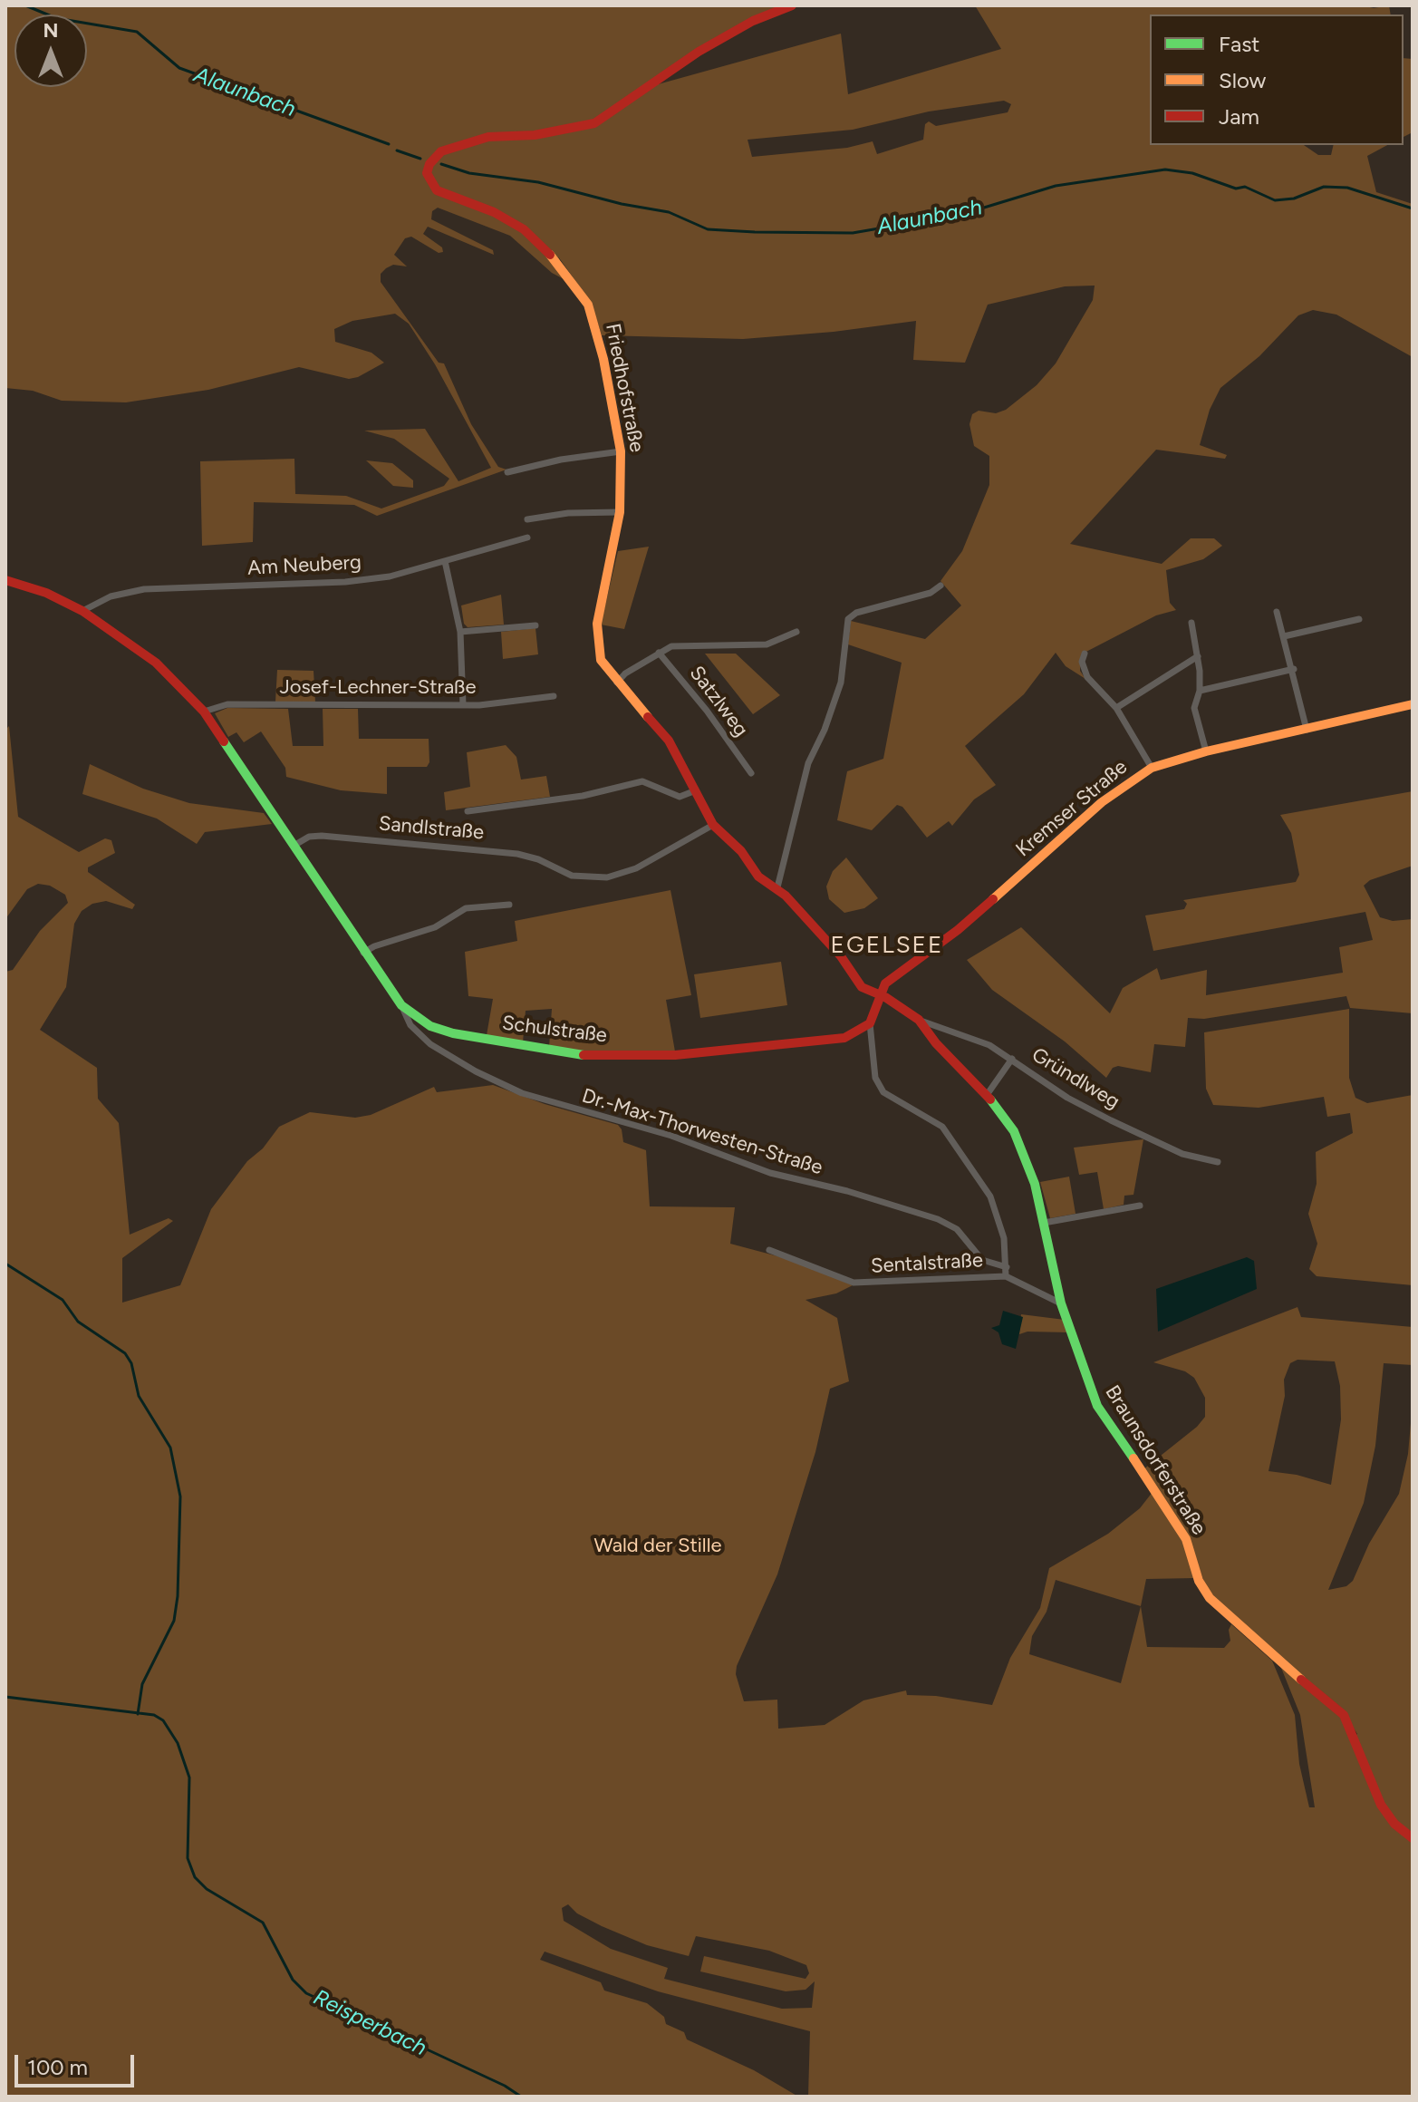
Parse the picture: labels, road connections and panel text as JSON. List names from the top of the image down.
{
  "streets": {
    "street": [
      "Friedhofstraße",
      "Am Neuberg",
      "Josef-Lechner-Straße",
      "Satzlweg",
      "Kremser Straße",
      "Sandlstraße",
      "Schulstraße",
      "Gründlweg",
      "Dr.-Max-Thorwesten-Straße",
      "Sentalstraße",
      "Braunsdorferstraße"
    ]
  },
  "crossings": [
    ["Friedhofstraße", "Satzlweg"],
    ["Friedhofstraße", "Sandlstraße"],
    ["Kremser Straße", "Braunsdorferstraße"],
    ["Sandlstraße", "Schulstraße"],
    ["Schulstraße", "Dr.-Max-Thorwesten-Straße"],
    ["Gründlweg", "Braunsdorferstraße"]
  ],
  "districts": ["EGELSEE"],
  "water": ["Alaunbach", "Reisperbach"],
  "parks": ["Wald der Stille"],
  "legend": ["Fast", "Slow", "Jam"],
  "scale_bar": "100 m",
  "north": "top"
}
